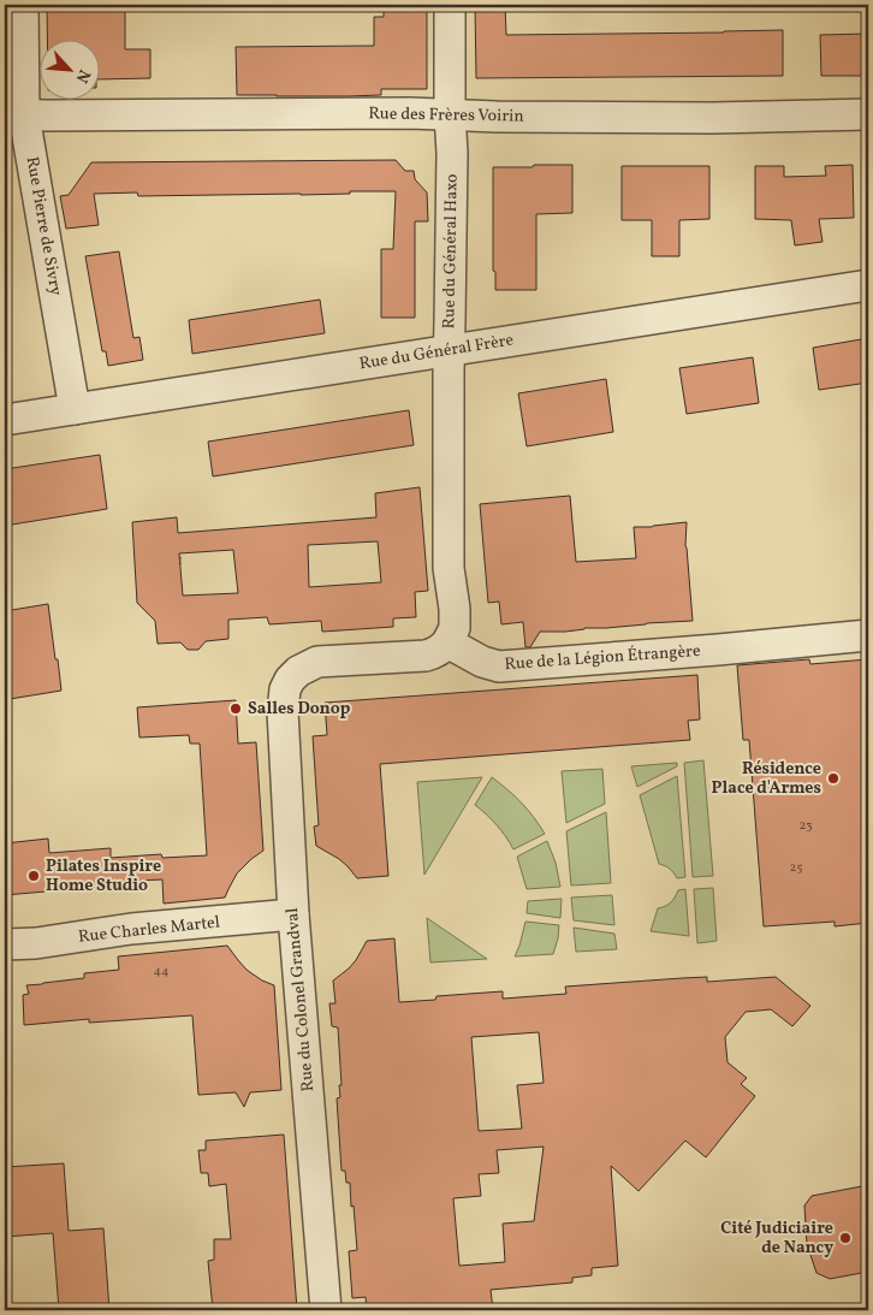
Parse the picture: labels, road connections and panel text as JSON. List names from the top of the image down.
{
  "streets": {
    "street": [
      "Rue des Frères Voirin",
      "Rue Pierre de Sivry",
      "Rue du Général Haxo",
      "Rue du Général Frère",
      "Rue de la Légion Étrangère",
      "Rue Charles Martel",
      "Rue du Colonel Grandval"
    ]
  },
  "crossings": [
    ["Rue des Frères Voirin", "Rue Pierre de Sivry"],
    ["Rue des Frères Voirin", "Rue du Général Haxo"],
    ["Rue Pierre de Sivry", "Rue du Général Frère"],
    ["Rue du Général Haxo", "Rue du Général Frère"],
    ["Rue du Général Haxo", "Rue de la Légion Étrangère"],
    ["Rue du Général Haxo", "Rue du Colonel Grandval"],
    ["Rue de la Légion Étrangère", "Rue du Colonel Grandval"],
    ["Rue Charles Martel", "Rue du Colonel Grandval"]
  ],
  "places": [
    "Salles Donop",
    "Résidence Place d'Armes",
    "Pilates Inspire Home Studio",
    "Cité Judiciaire de Nancy"
  ],
  "house_numbers": [
    "1",
    "23",
    "25",
    "44"
  ],
  "north": "bottom right"
}
